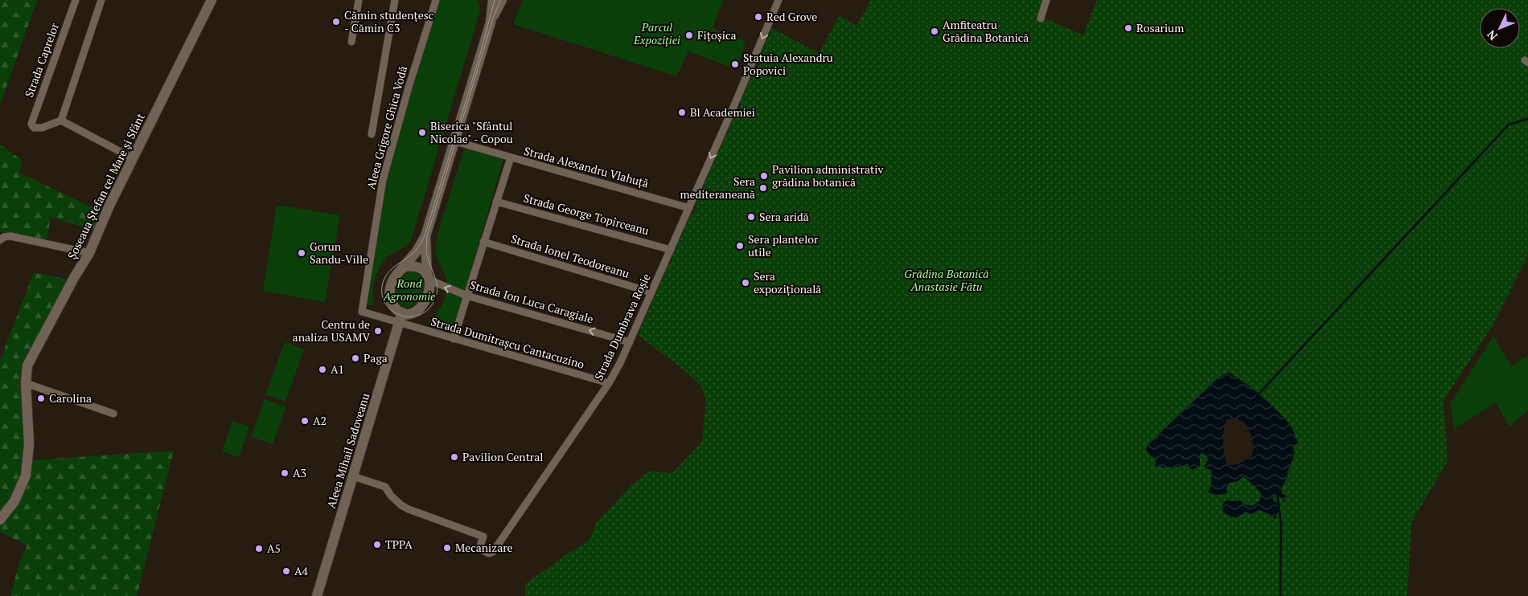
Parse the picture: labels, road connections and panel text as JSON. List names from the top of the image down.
{
  "streets": {
    "main road": ["Șoseaua Ștefan cel Mare și Sfânt", "Aleea Mihail Sadoveanu"],
    "street": [
      "Strada Caprelor",
      "Aleea Grigore Ghica Vodă",
      "Strada Alexandru Vlahuță",
      "Strada George Topîrceanu",
      "Strada Ionel Teodoreanu",
      "Strada Ion Luca Caragiale",
      "Strada Dumbrava Roșie",
      "Strada Dumitrașcu Cantacuzino"
    ]
  },
  "crossings": [
    ["Aleea Grigore Ghica Vodă", "Strada Dumitrașcu Cantacuzino"],
    ["Strada Alexandru Vlahuță", "Strada Dumbrava Roșie"],
    ["Strada George Topîrceanu", "Strada Dumbrava Roșie"],
    ["Strada Ionel Teodoreanu", "Strada Dumbrava Roșie"],
    ["Strada Ion Luca Caragiale", "Strada Dumbrava Roșie"],
    ["Strada Ion Luca Caragiale", "Strada Dumitrașcu Cantacuzino"],
    ["Strada Ion Luca Caragiale", "Aleea Mihail Sadoveanu"],
    ["Strada Dumbrava Roșie", "Strada Dumitrașcu Cantacuzino"],
    ["Strada Dumbrava Roșie", "Aleea Mihail Sadoveanu"],
    ["Strada Dumitrașcu Cantacuzino", "Aleea Mihail Sadoveanu"]
  ],
  "one_way": ["Strada Ion Luca Caragiale"],
  "parks": ["Parcul Expoziției", "Grădina Botanică Anastasie Fătu", "Rond Agronomie"],
  "places": [
    "Red Grove",
    "Cămin studențesc - Cămin C3",
    "Rosarium",
    "Amfiteatru Grădina Botanică",
    "Fițoșica",
    "Statuia Alexandru Popovici",
    "Bl Academiei",
    "Biserica \"Sfântul Nicolae\" - Copou",
    "Pavilion administrativ grădina botanică",
    "Sera mediteraneană",
    "Sera aridă",
    "Sera plantelor utile",
    "Gorun Sandu-Ville",
    "Sera expozițîonală",
    "Centru de analiza USAMV",
    "Paga",
    "A1",
    "Carolina",
    "A2",
    "Pavilion Central",
    "A3",
    "TPPA",
    "Mecanizare",
    "A5",
    "A4"
  ],
  "north": "bottom left"
}
